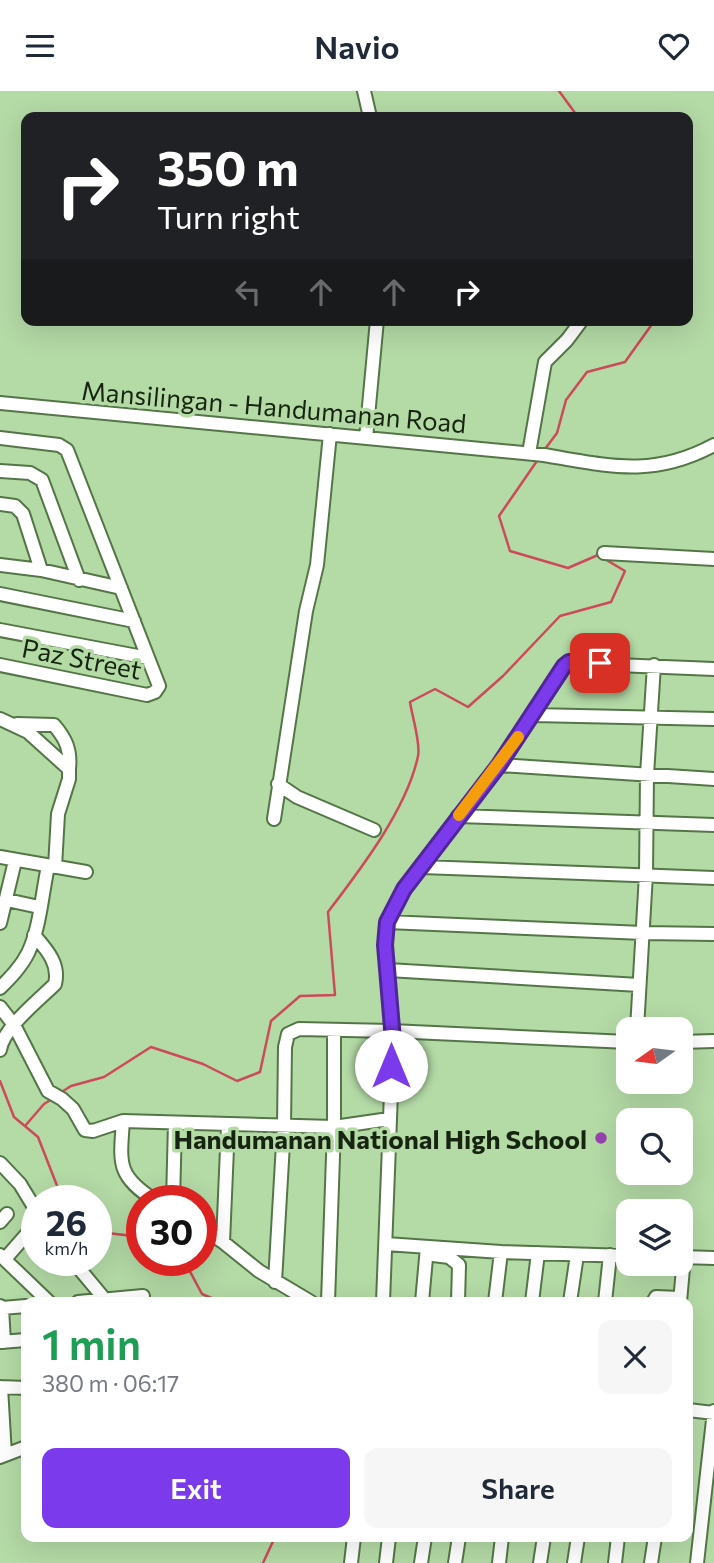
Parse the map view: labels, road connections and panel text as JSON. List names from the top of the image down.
{
  "streets": {
    "street": ["Mansilingan - Handumanan Road", "Paz Street"]
  },
  "places": ["Handumanan National High School"],
  "north": "left",
  "page": {
    "header": "Navio",
    "turn": ["350 m", "Turn right"],
    "speed": "26 km/h",
    "limit": "30",
    "heading": ["1 min", "380 m · 06:17"],
    "buttons": ["Exit", "Share"]
  }
}
